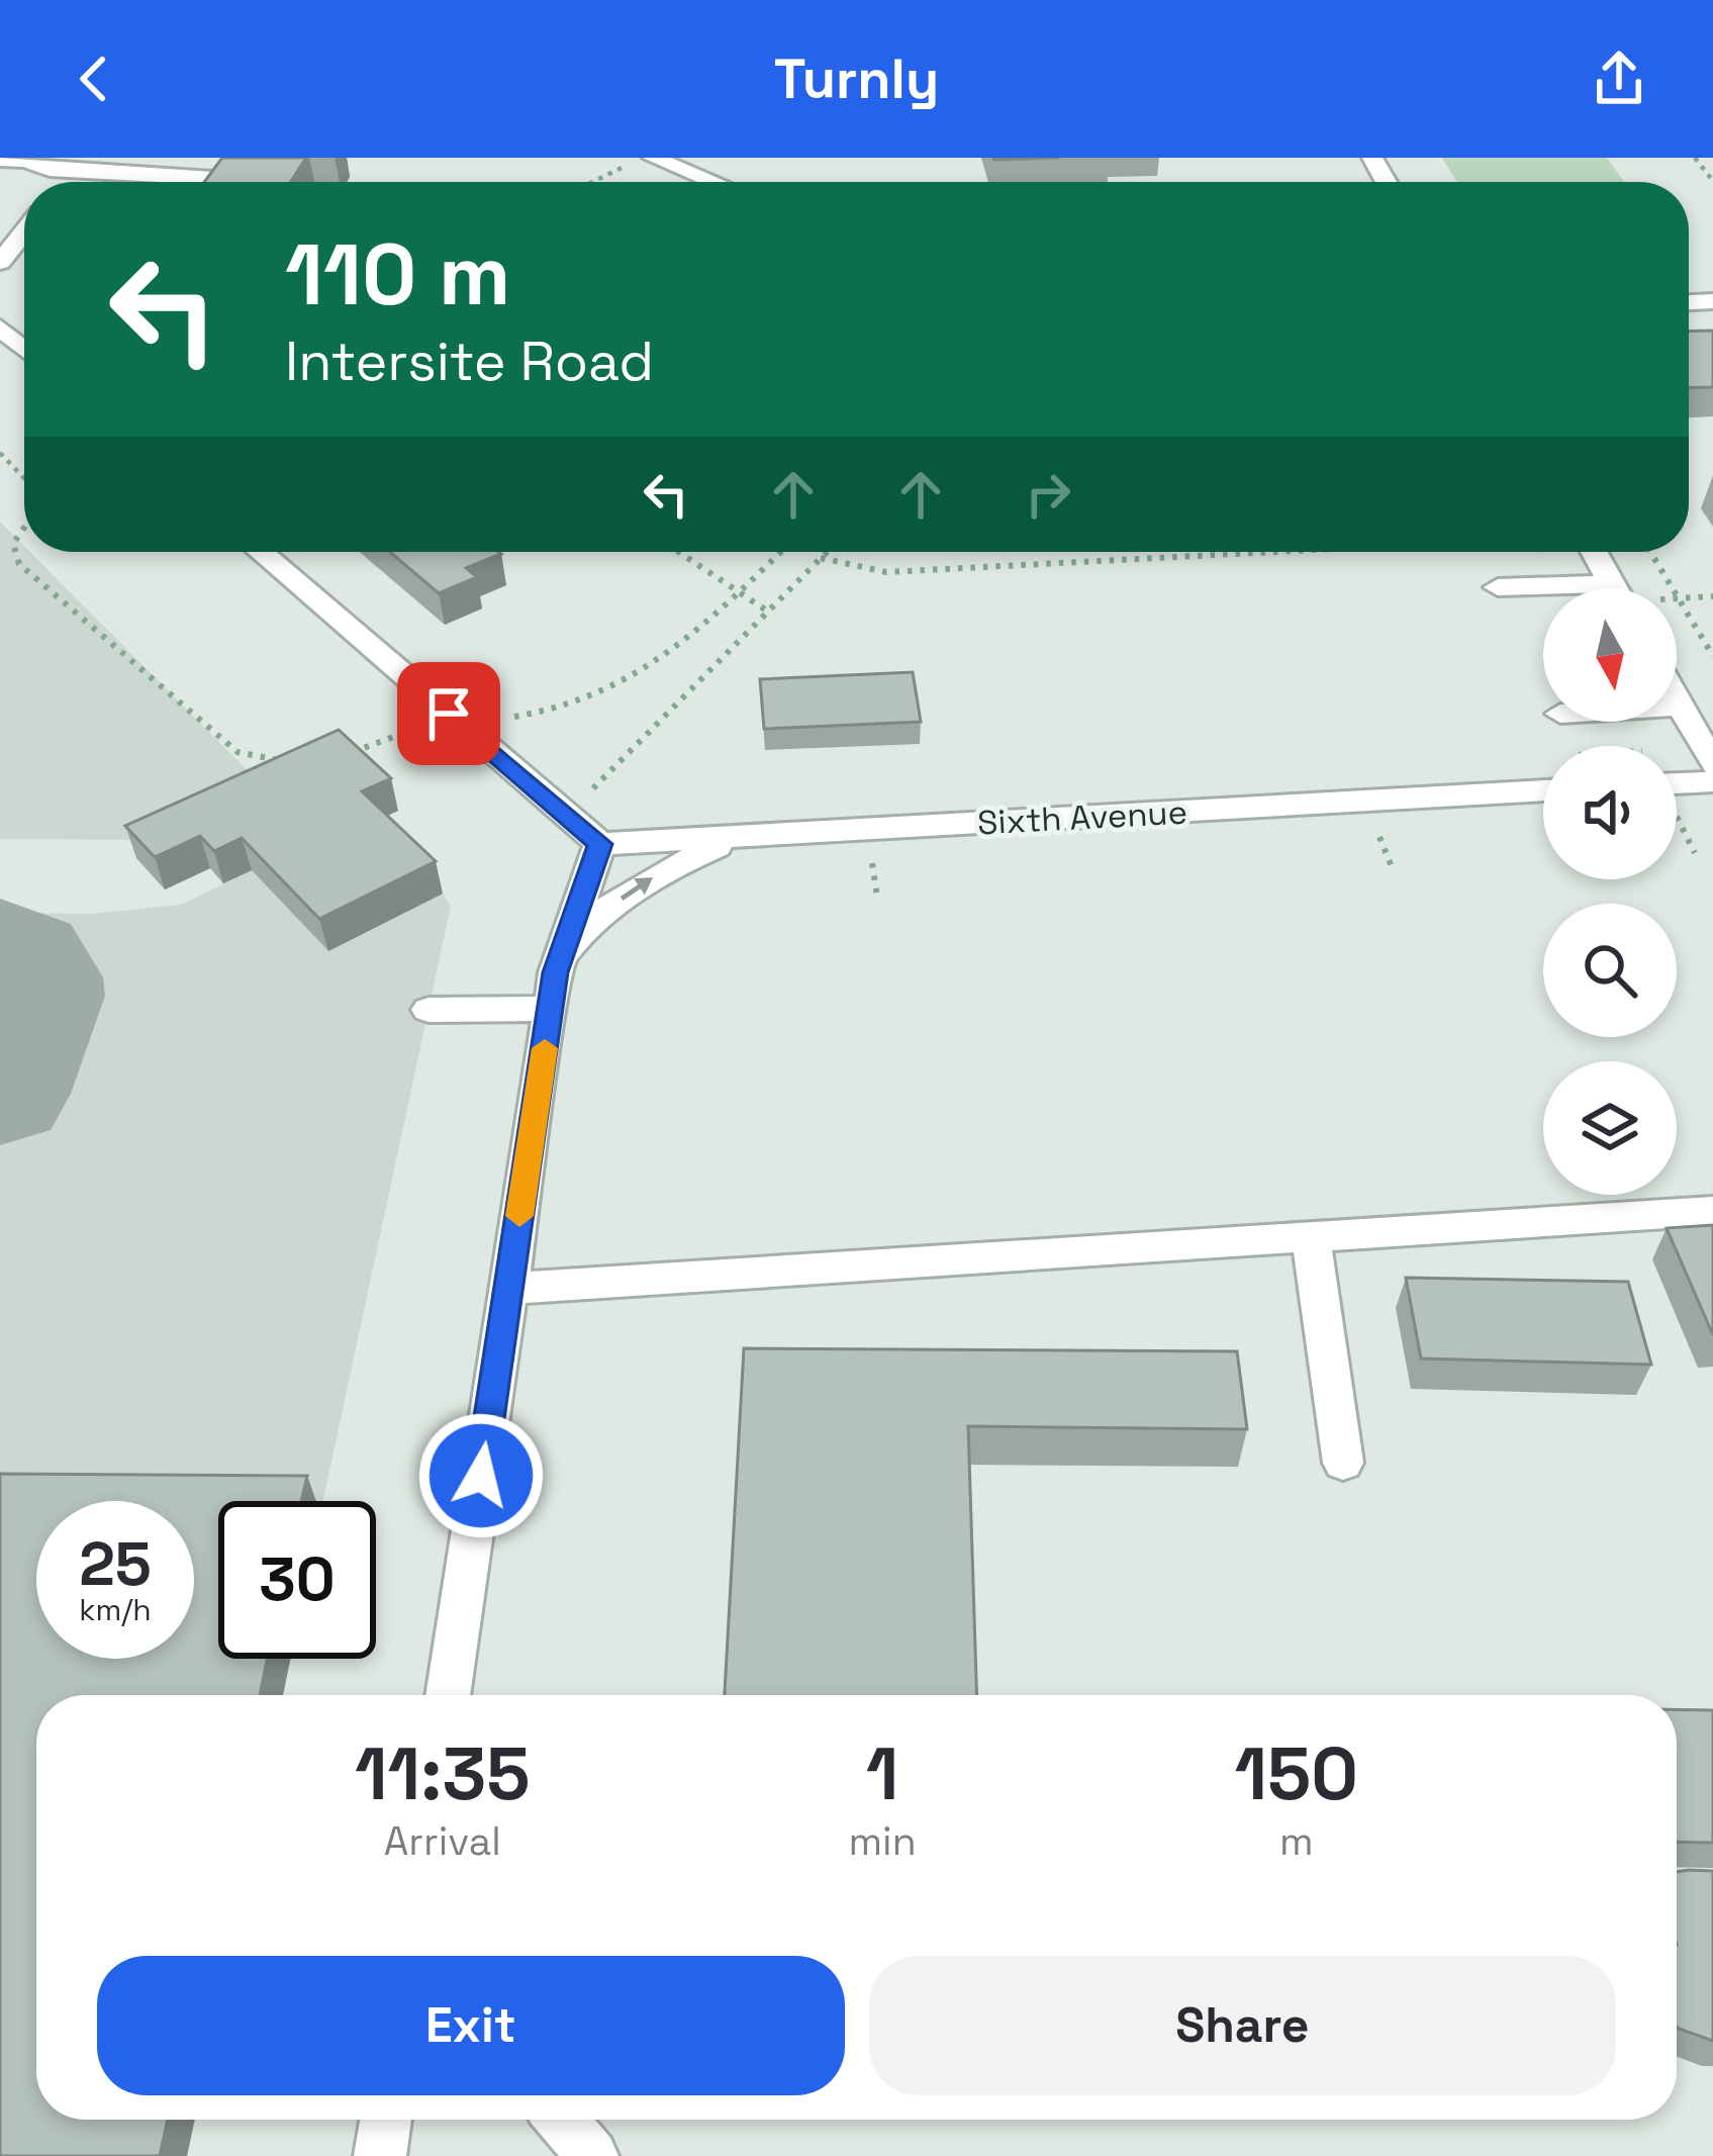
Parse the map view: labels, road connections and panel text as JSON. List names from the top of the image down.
{
  "streets": {
    "street": ["Sixth Avenue"]
  },
  "north": "bottom",
  "page": {
    "header": "Turnly",
    "turn": ["110 m", "Intersite Road"],
    "speed": "25 km/h",
    "limit": "30",
    "eta": [
      "11:35",
      "Arrival",
      "1",
      "min",
      "150",
      "m"
    ],
    "buttons": ["Exit", "Share"]
  }
}
